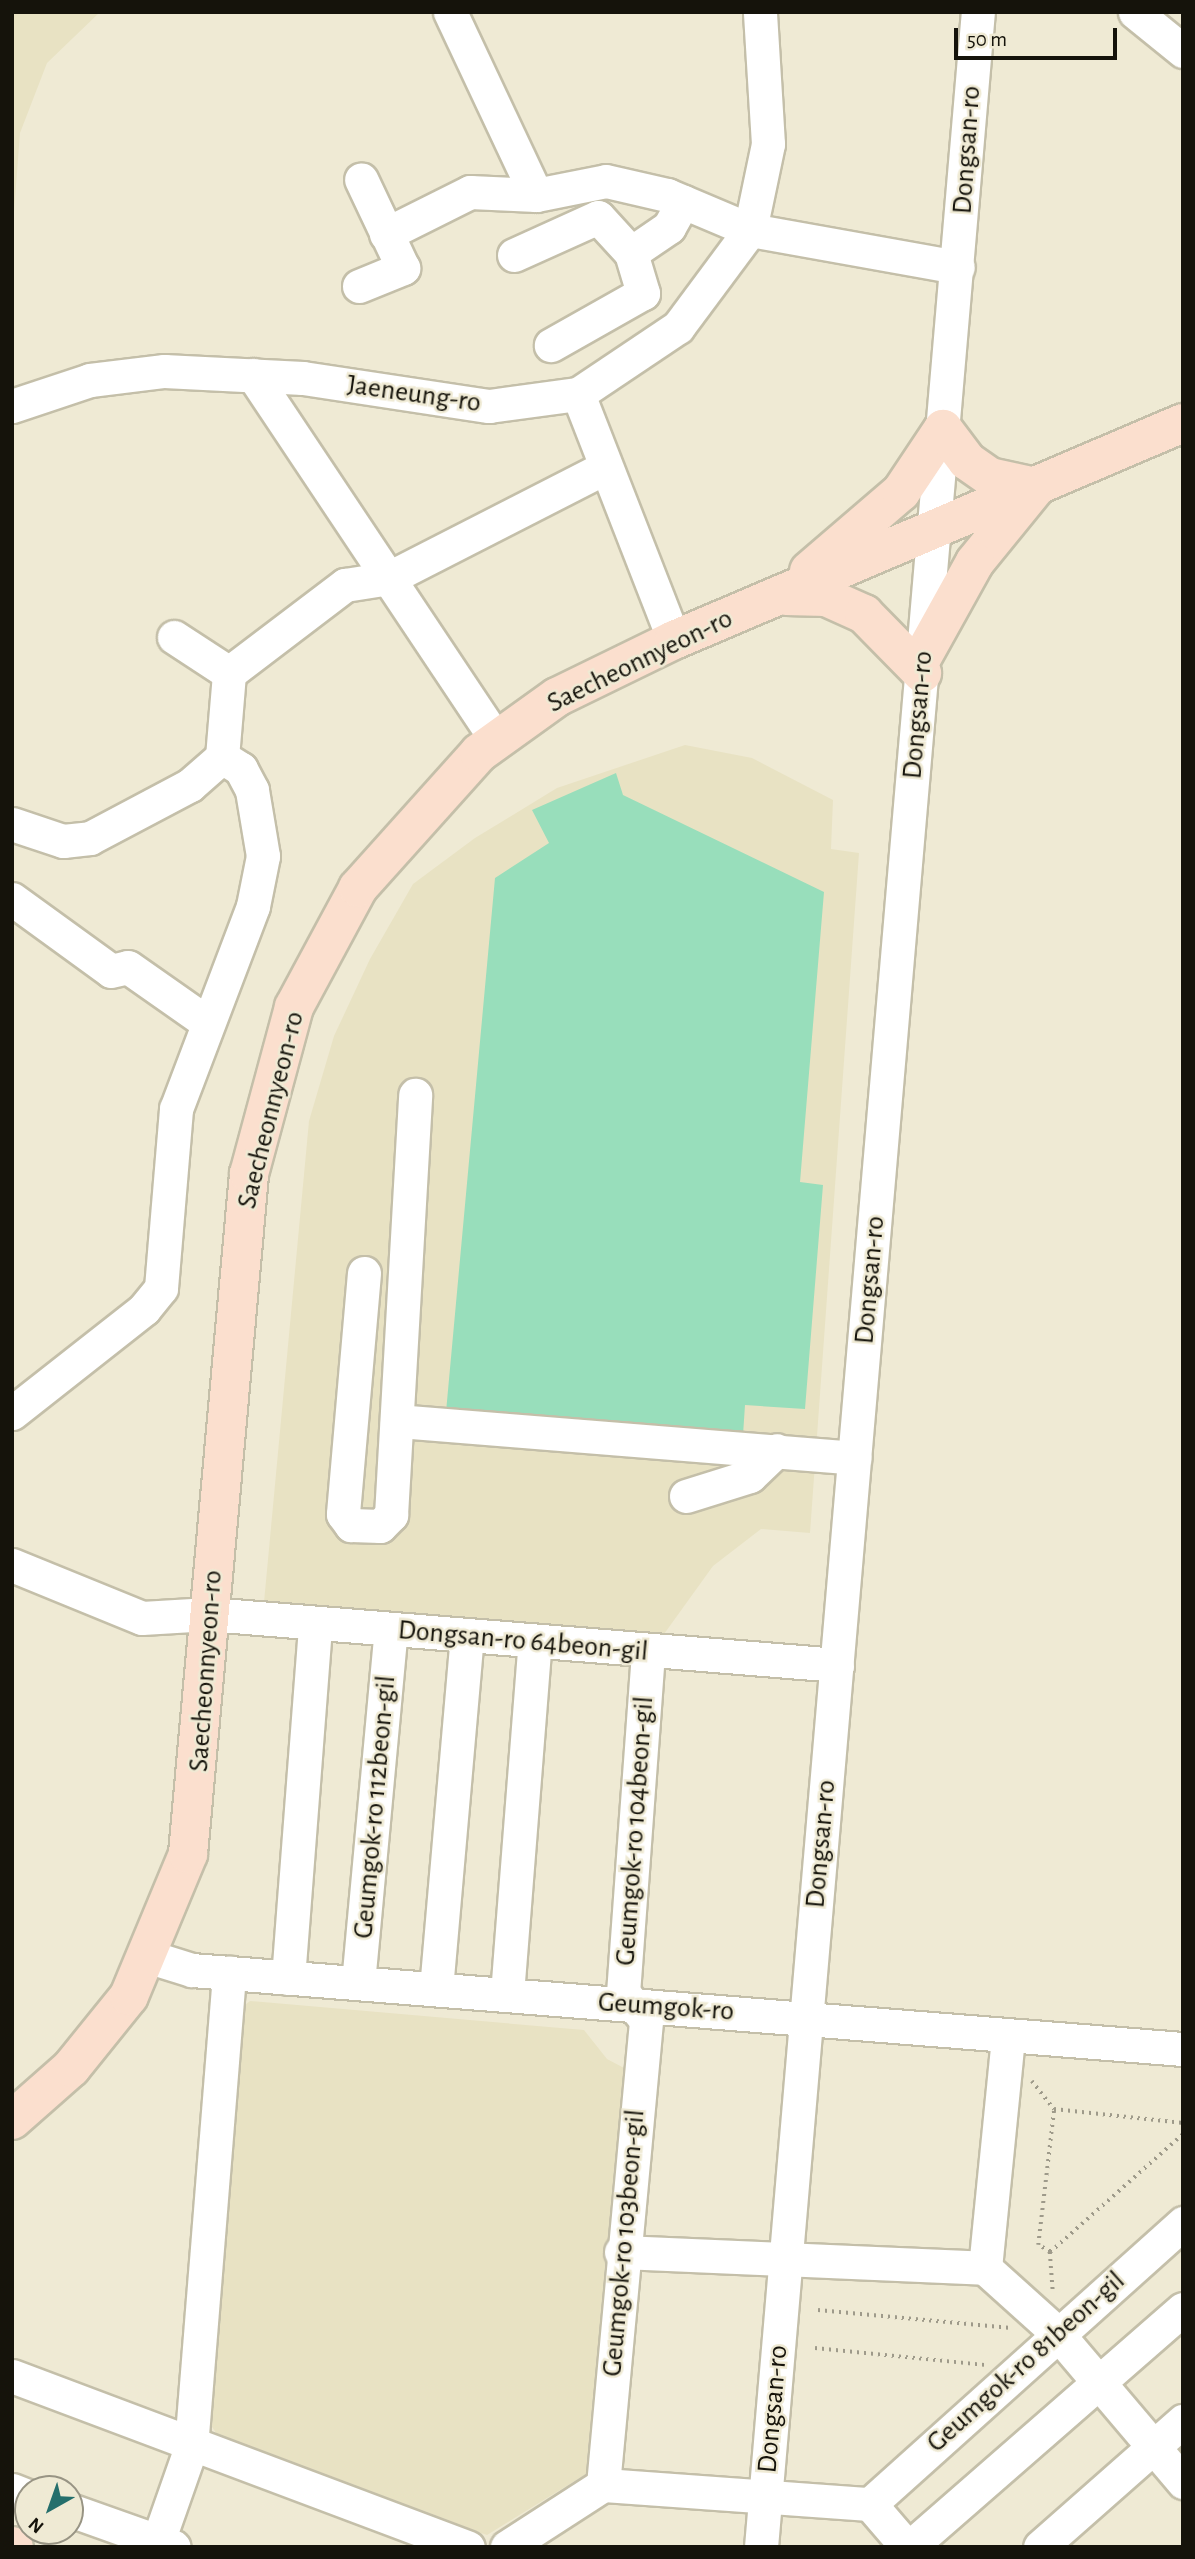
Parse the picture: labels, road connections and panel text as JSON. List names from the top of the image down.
{
  "streets": {
    "main road": ["Saecheonnyeon-ro"],
    "street": [
      "Dongsan-ro",
      "Jaeneung-ro",
      "Dongsan-ro 64beon-gil",
      "Geumgok-ro 112beon-gil",
      "Geumgok-ro 104beon-gil",
      "Geumgok-ro",
      "Geumgok-ro 103beon-gil",
      "Geumgok-ro 81beon-gil"
    ]
  },
  "crossings": [
    ["Dongsan-ro", "Saecheonnyeon-ro"],
    ["Dongsan-ro", "Dongsan-ro 64beon-gil"],
    ["Dongsan-ro", "Geumgok-ro"],
    ["Saecheonnyeon-ro", "Dongsan-ro 64beon-gil"],
    ["Saecheonnyeon-ro", "Geumgok-ro"],
    ["Dongsan-ro 64beon-gil", "Geumgok-ro 112beon-gil"],
    ["Dongsan-ro 64beon-gil", "Geumgok-ro 104beon-gil"],
    ["Geumgok-ro 112beon-gil", "Geumgok-ro"],
    ["Geumgok-ro 104beon-gil", "Geumgok-ro"],
    ["Geumgok-ro 104beon-gil", "Geumgok-ro 103beon-gil"],
    ["Geumgok-ro", "Geumgok-ro 103beon-gil"]
  ],
  "scale_bar": "50 m",
  "north": "bottom left"
}
